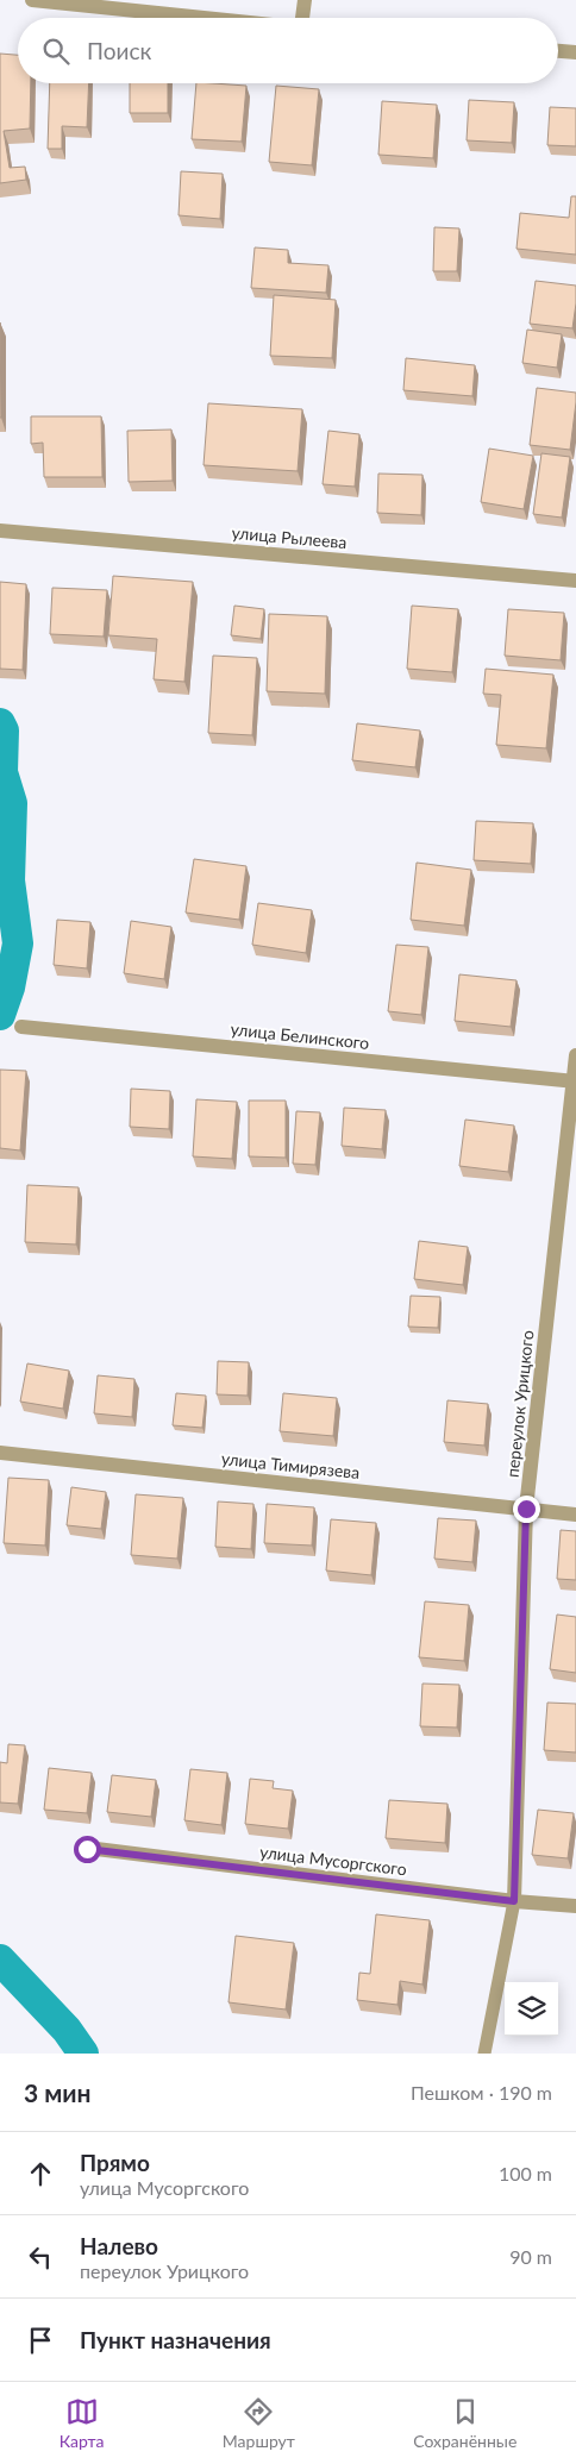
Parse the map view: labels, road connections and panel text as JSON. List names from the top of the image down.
{
  "streets": {
    "street": [
      "улица Рылеева",
      "улица Белинского",
      "переулок Урицкого",
      "улица Тимирязева",
      "улица Мусоргского"
    ]
  },
  "crossings": [
    ["улица Белинского", "переулок Урицкого"],
    ["переулок Урицкого", "улица Тимирязева"],
    ["переулок Урицкого", "улица Мусоргского"]
  ],
  "page": {
    "search": "Поиск",
    "heading": ["3 мин", "Пешком · 190 m"],
    "list": [
      ["Прямо", "улица Мусоргского", "100 m"],
      ["Налево", "переулок Урицкого", "90 m"],
      "Пункт назначения"
    ],
    "nav": ["Карта", "Маршрут", "Сохранённые"]
  }
}
